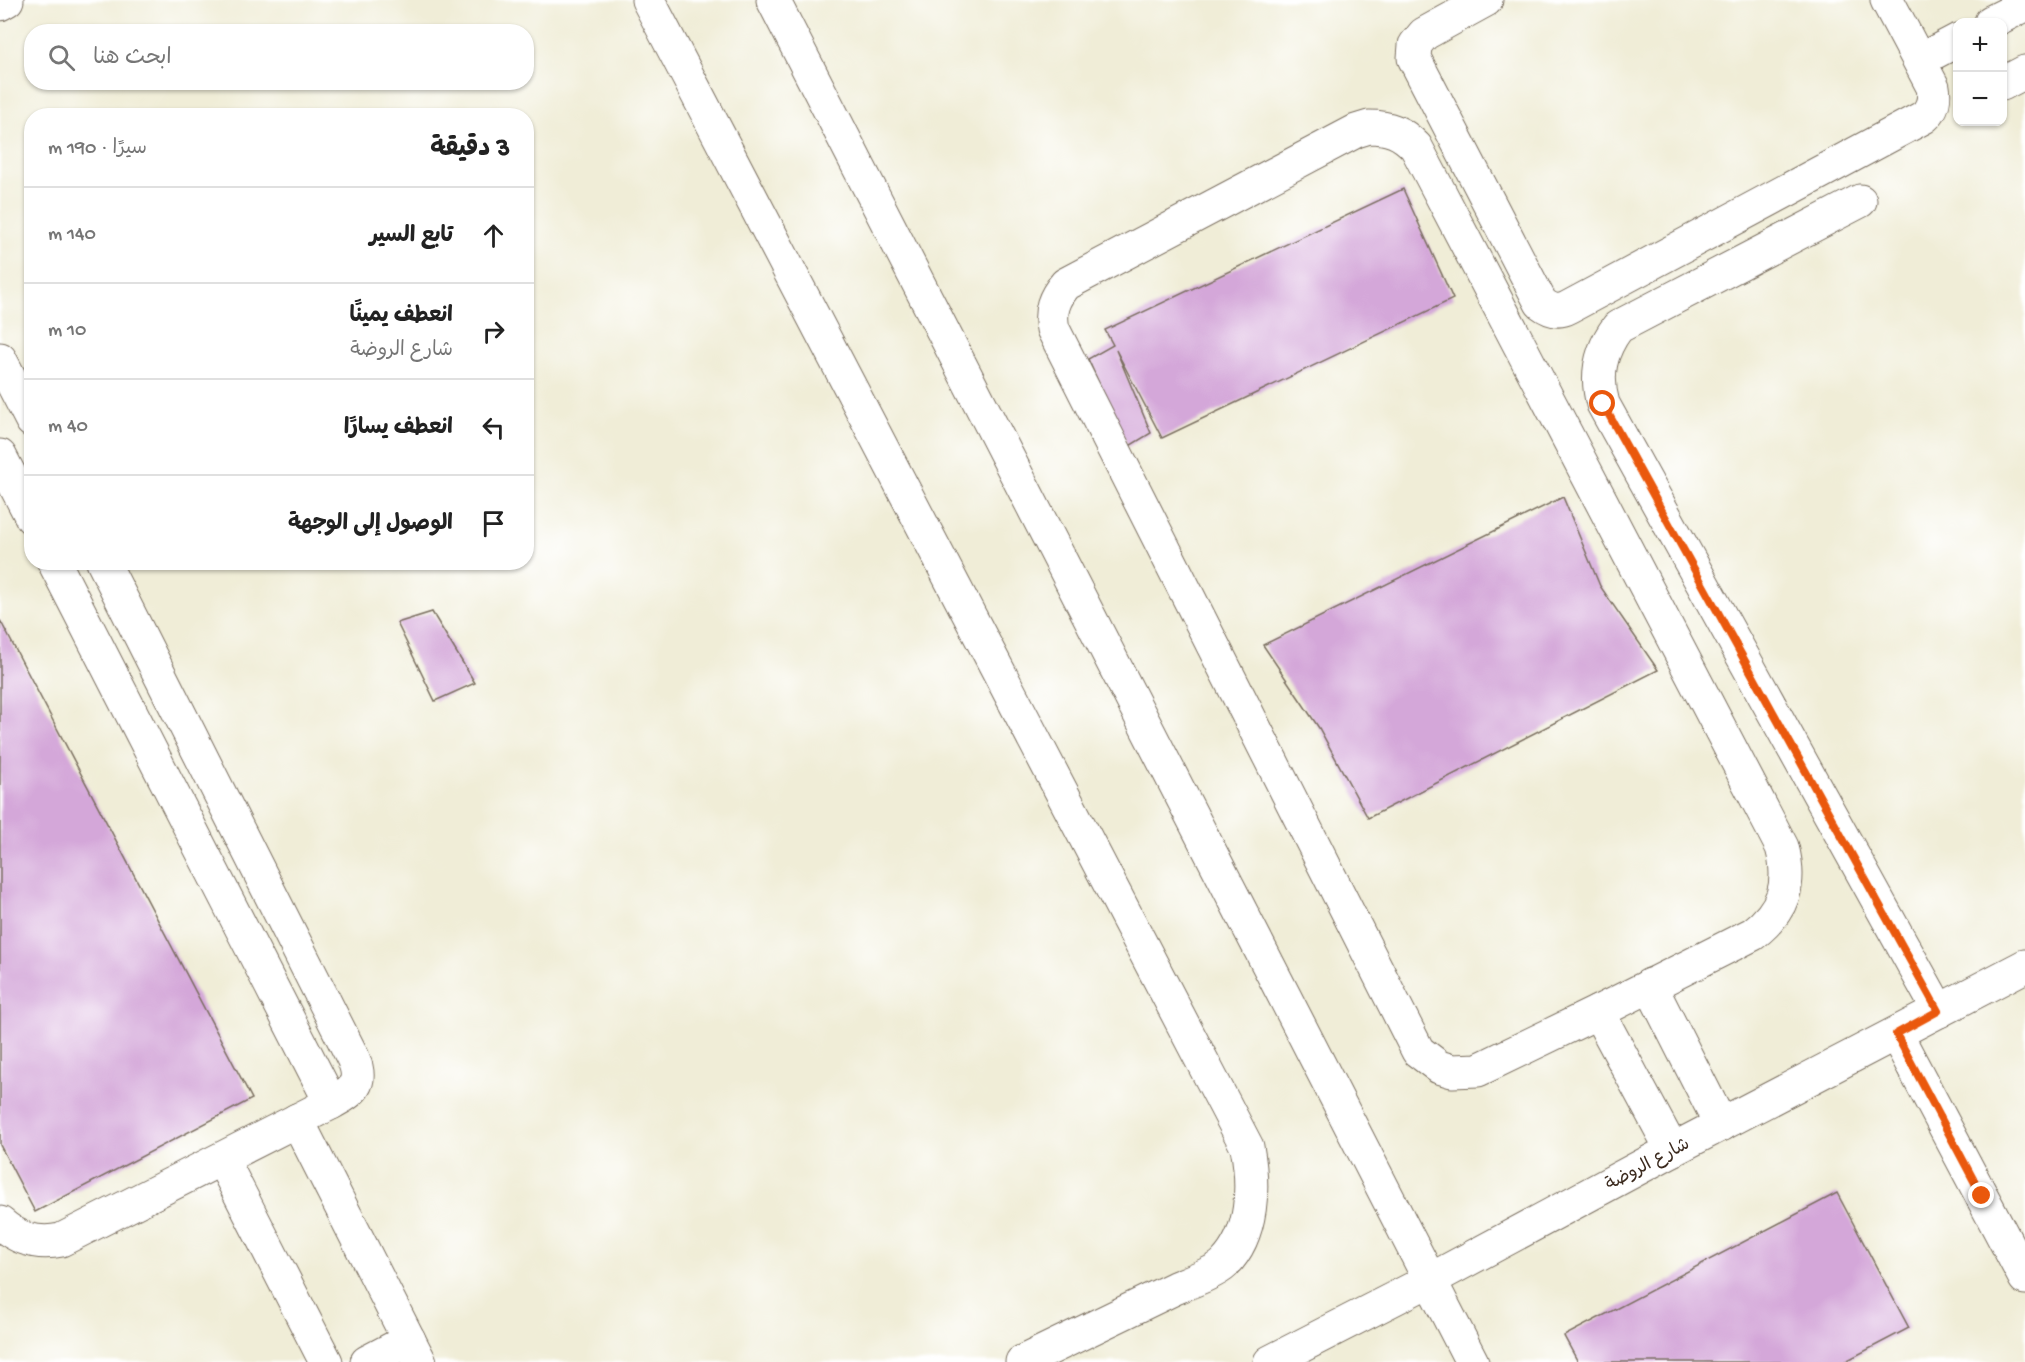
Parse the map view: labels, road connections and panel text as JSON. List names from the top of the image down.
{
  "streets": {
    "street": ["شارع الروضة"]
  },
  "page": {
    "map_buttons": ["+", "−"],
    "search": "ابحث هنا",
    "heading": ["3 دقيقة", "سيرًا · 190 m"],
    "list": [
      ["تابع السير", "140 m"],
      ["انعطف يمينًا", "شارع الروضة", "10 m"],
      ["انعطف يسارًا", "40 m"],
      "الوصول إلى الوجهة"
    ]
  }
}
